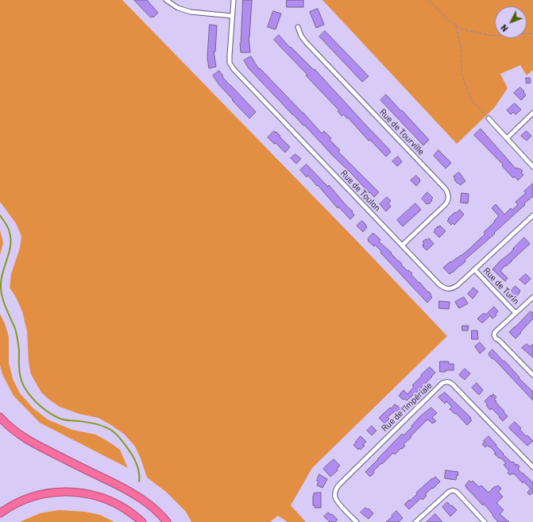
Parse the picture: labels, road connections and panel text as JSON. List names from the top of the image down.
{
  "streets": {
    "street": [
      "Rue de Tourville",
      "Rue de Toulon",
      "Rue de Turin",
      "Rue de l'Impériale"
    ]
  },
  "crossings": [
    ["Rue de Tourville", "Rue de Toulon"],
    ["Rue de Toulon", "Rue de Turin"]
  ],
  "north": "bottom left"
}
